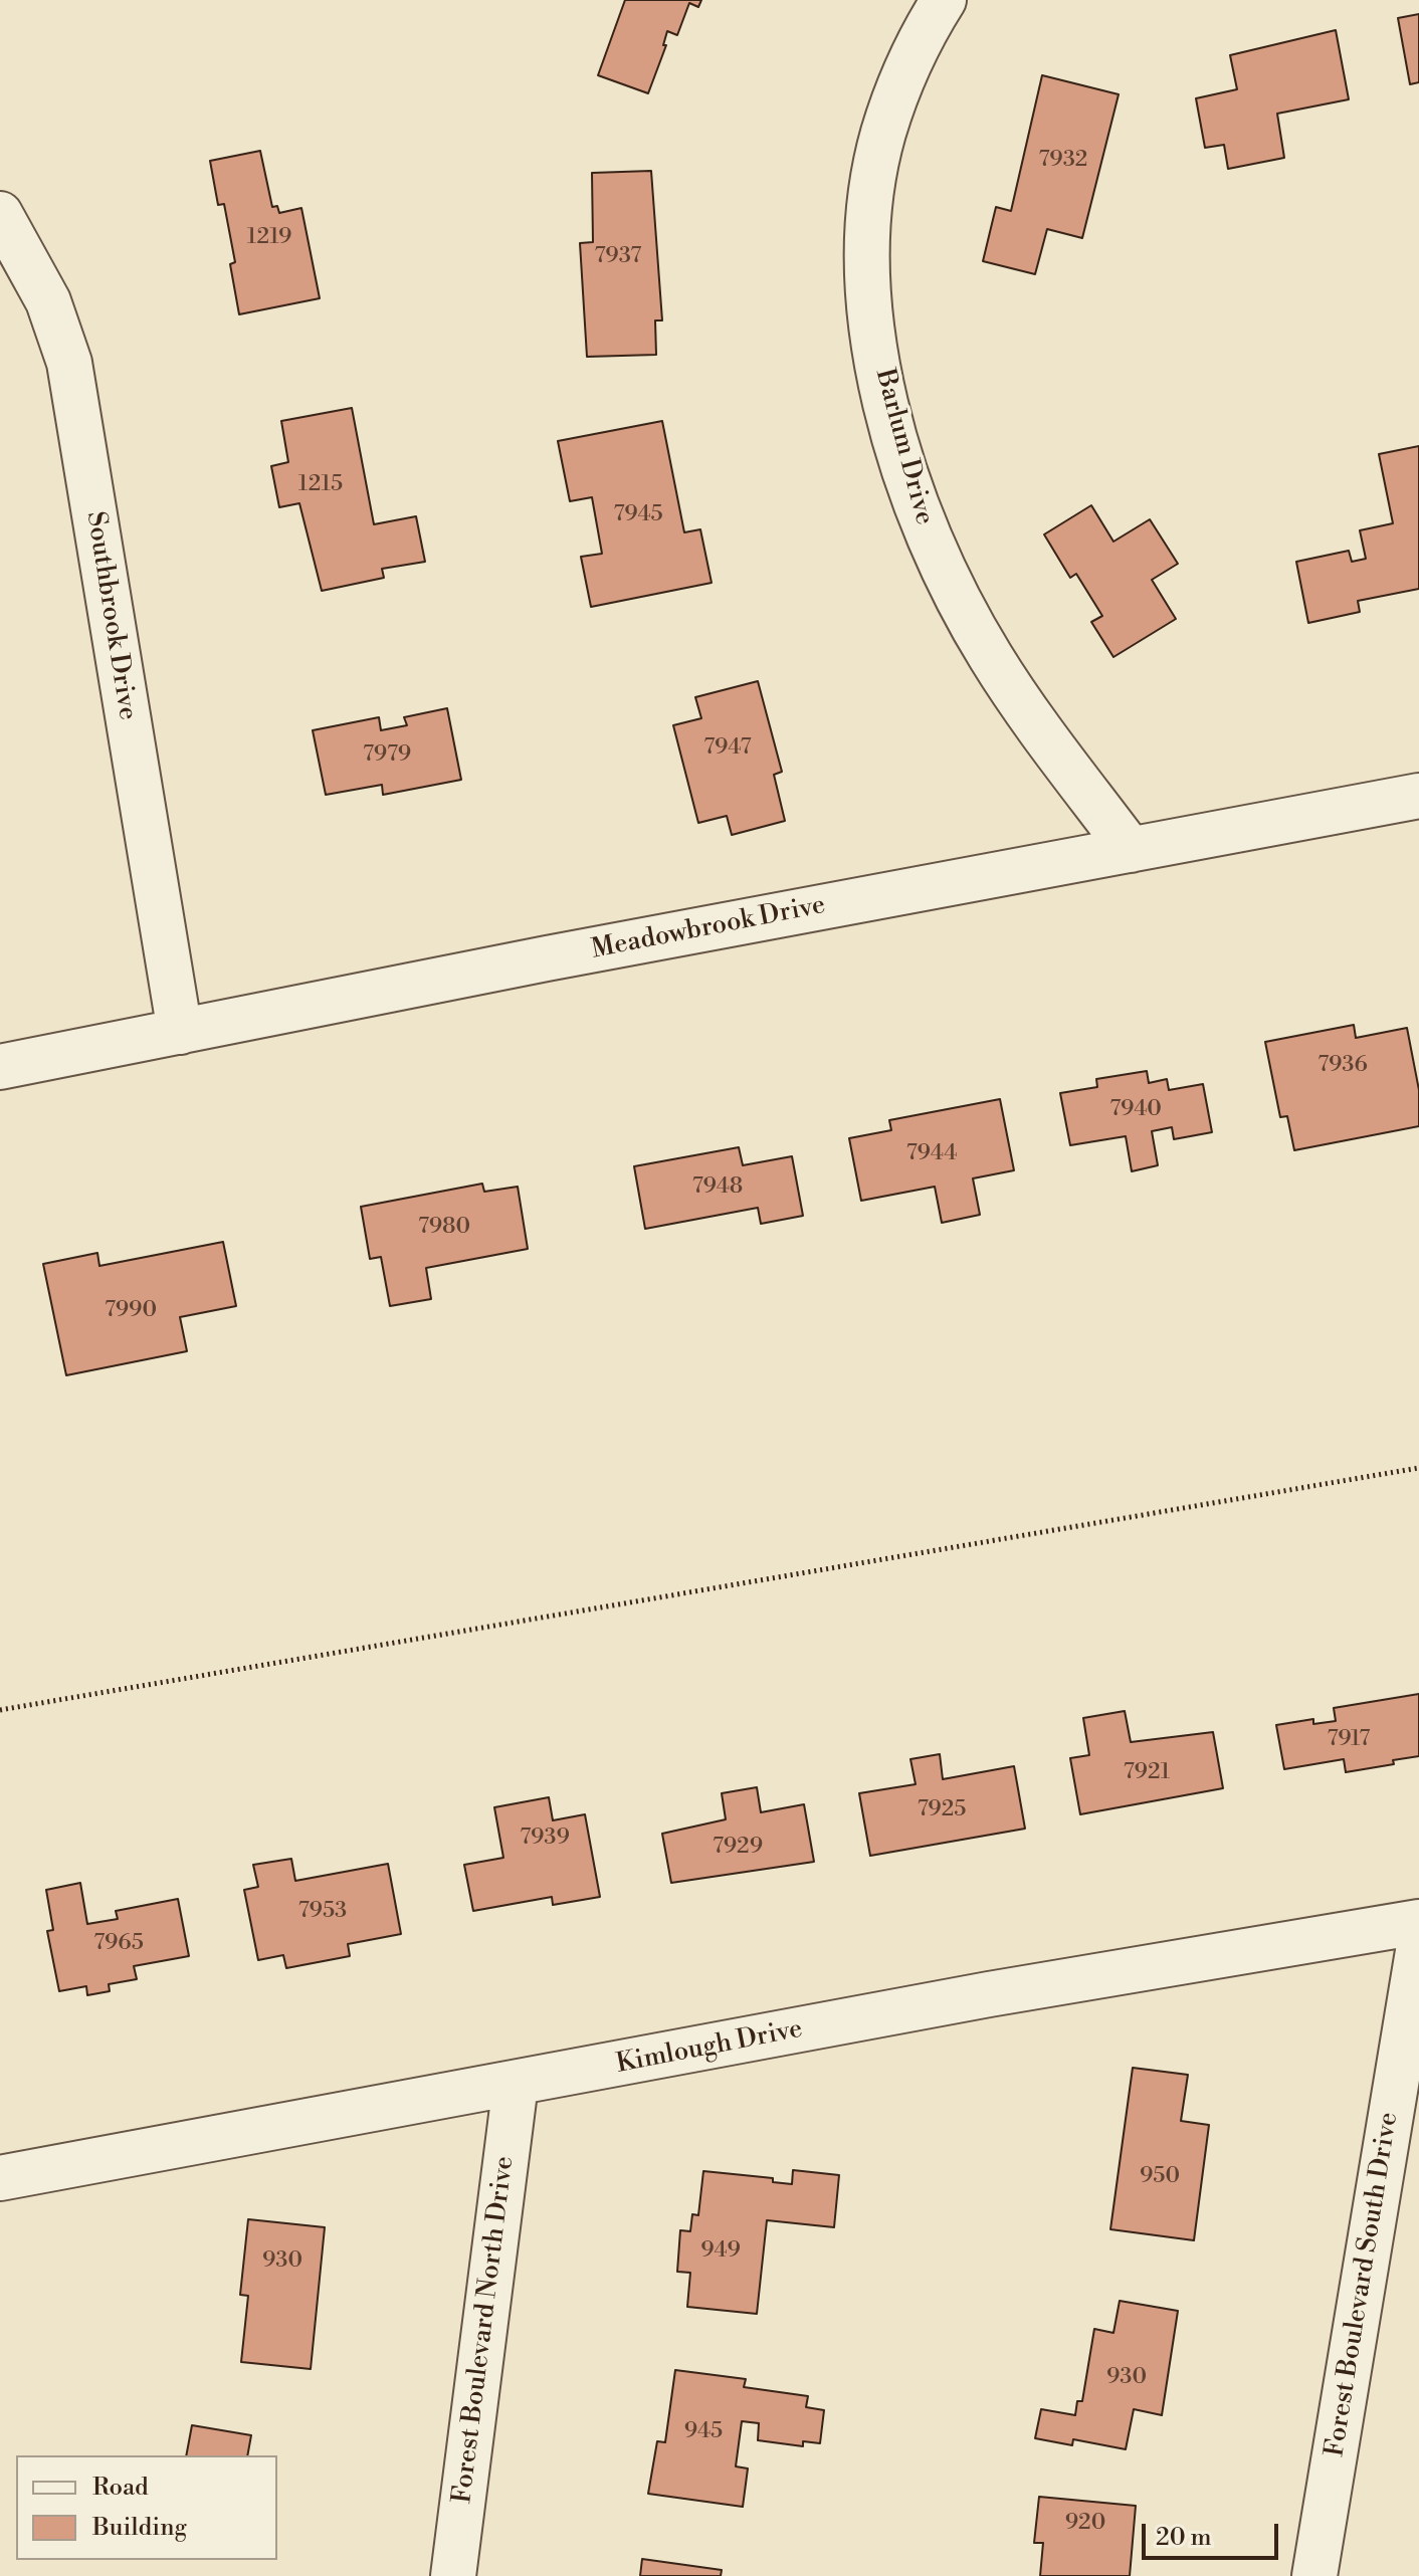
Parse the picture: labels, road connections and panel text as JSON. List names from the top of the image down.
{
  "streets": {
    "street": [
      "Barlum Drive",
      "Southbrook Drive",
      "Meadowbrook Drive",
      "Kimlough Drive",
      "Forest Boulevard South Drive",
      "Forest Boulevard North Drive"
    ]
  },
  "crossings": [
    ["Barlum Drive", "Meadowbrook Drive"],
    ["Southbrook Drive", "Meadowbrook Drive"],
    ["Kimlough Drive", "Forest Boulevard North Drive"]
  ],
  "house_numbers": [
    "7932",
    "1219",
    "7937",
    "1215",
    "7945",
    "7947",
    "7979",
    "7936",
    "7940",
    "7944",
    "7948",
    "7980",
    "7990",
    "7917",
    "7921",
    "7925",
    "7939",
    "7929",
    "7953",
    "7965",
    "950",
    "949",
    "930",
    "930",
    "945",
    "920"
  ],
  "legend": ["Road", "Building"],
  "scale_bar": "20 m"
}
